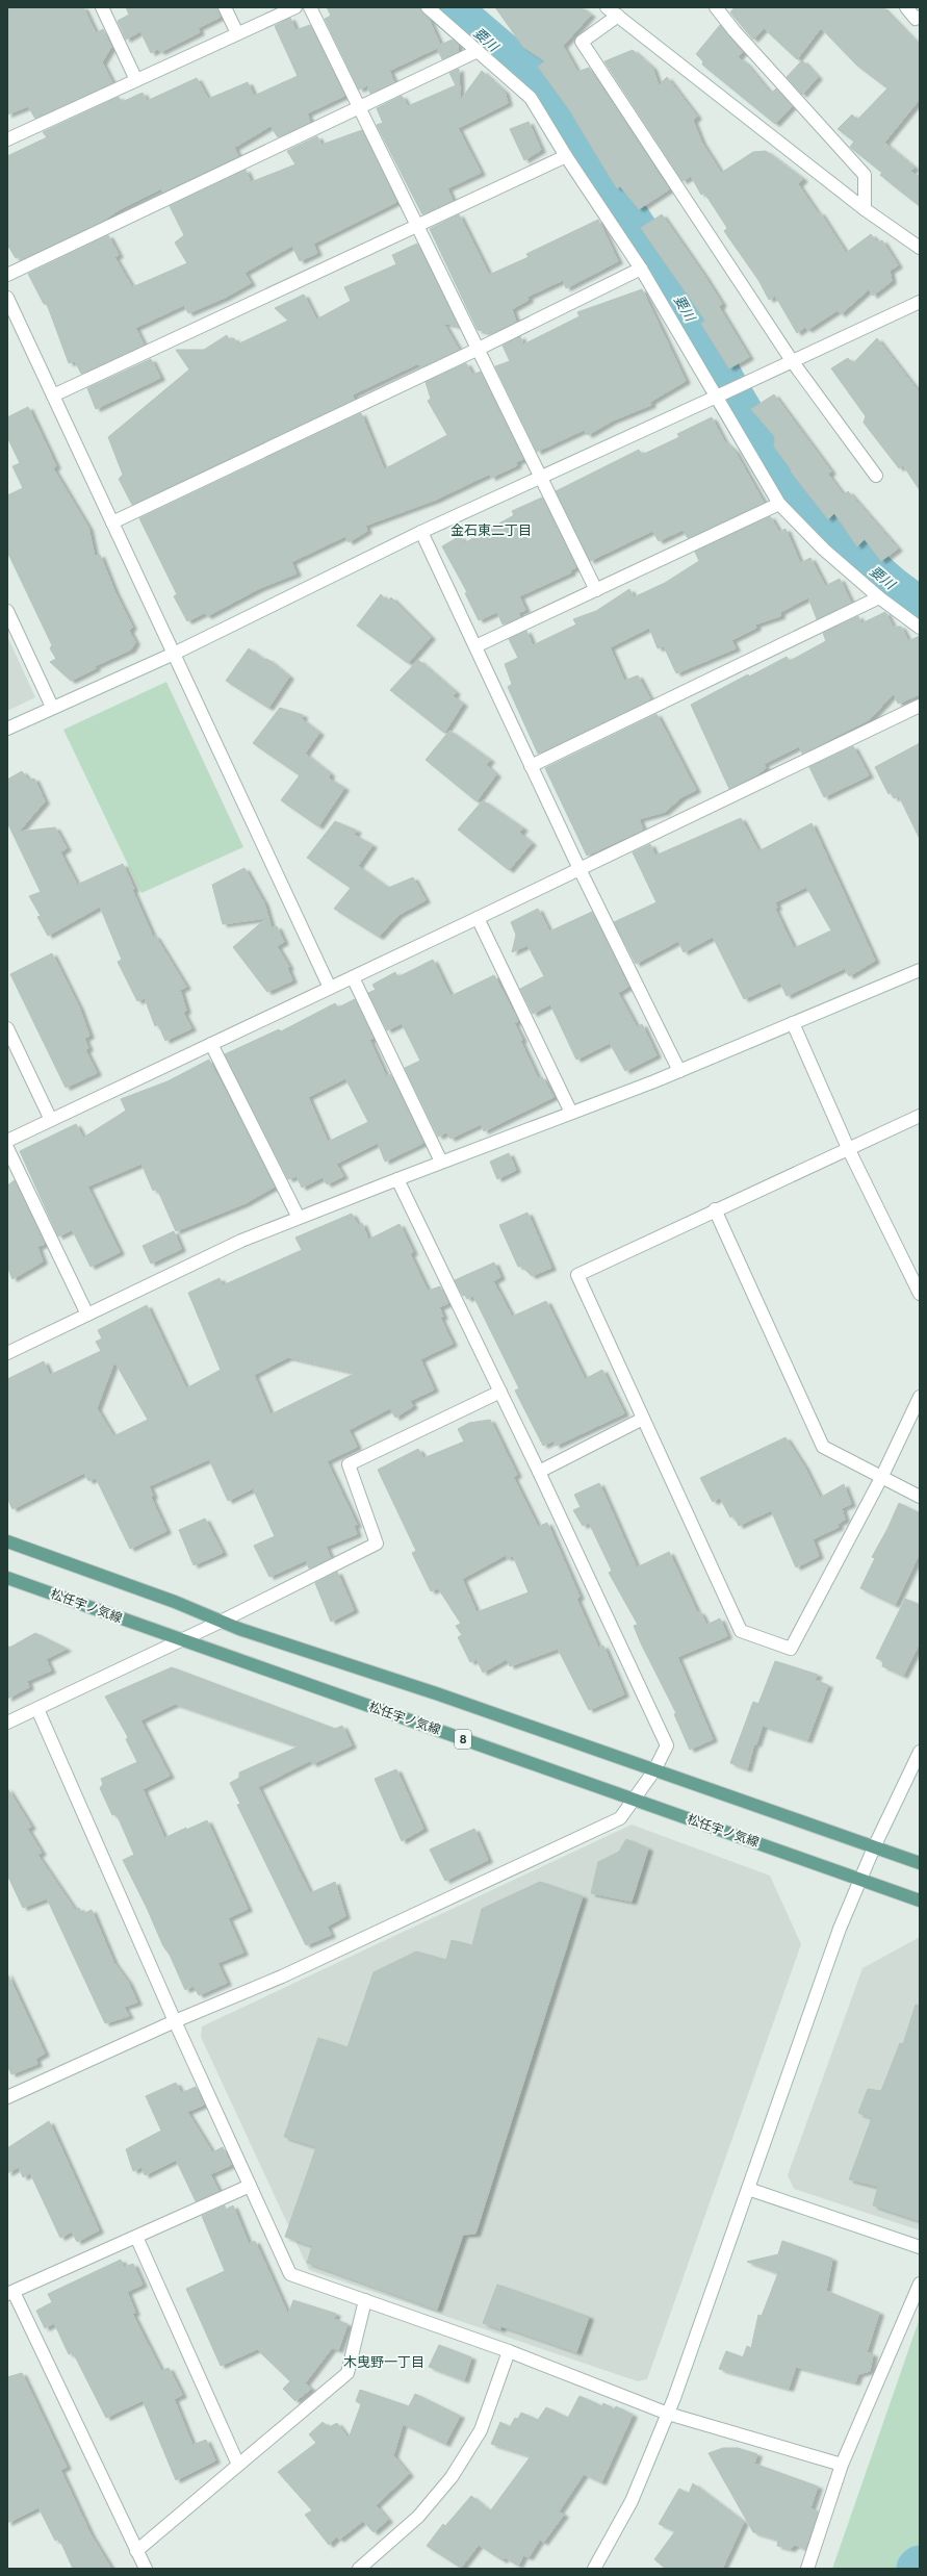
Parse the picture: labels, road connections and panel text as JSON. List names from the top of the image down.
{
  "streets": {
    "main road": ["松任宇ノ気線", "8"]
  },
  "districts": ["金石東二丁目", "木曳野一丁目"],
  "water": ["要川"]
}
